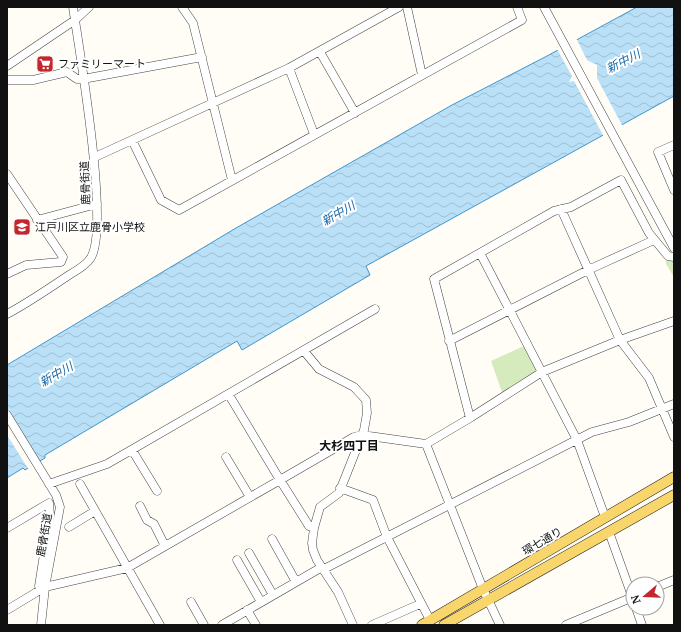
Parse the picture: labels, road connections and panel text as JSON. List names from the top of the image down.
{
  "streets": {
    "main road": ["環七通り"],
    "street": ["鹿骨街道"]
  },
  "districts": ["大杉四丁目"],
  "water": ["新中川"],
  "places": {
    "supermarket": ["ファミリーマート"],
    "school or university": ["江戸川区立鹿骨小学校"]
  },
  "north": "left"
}
